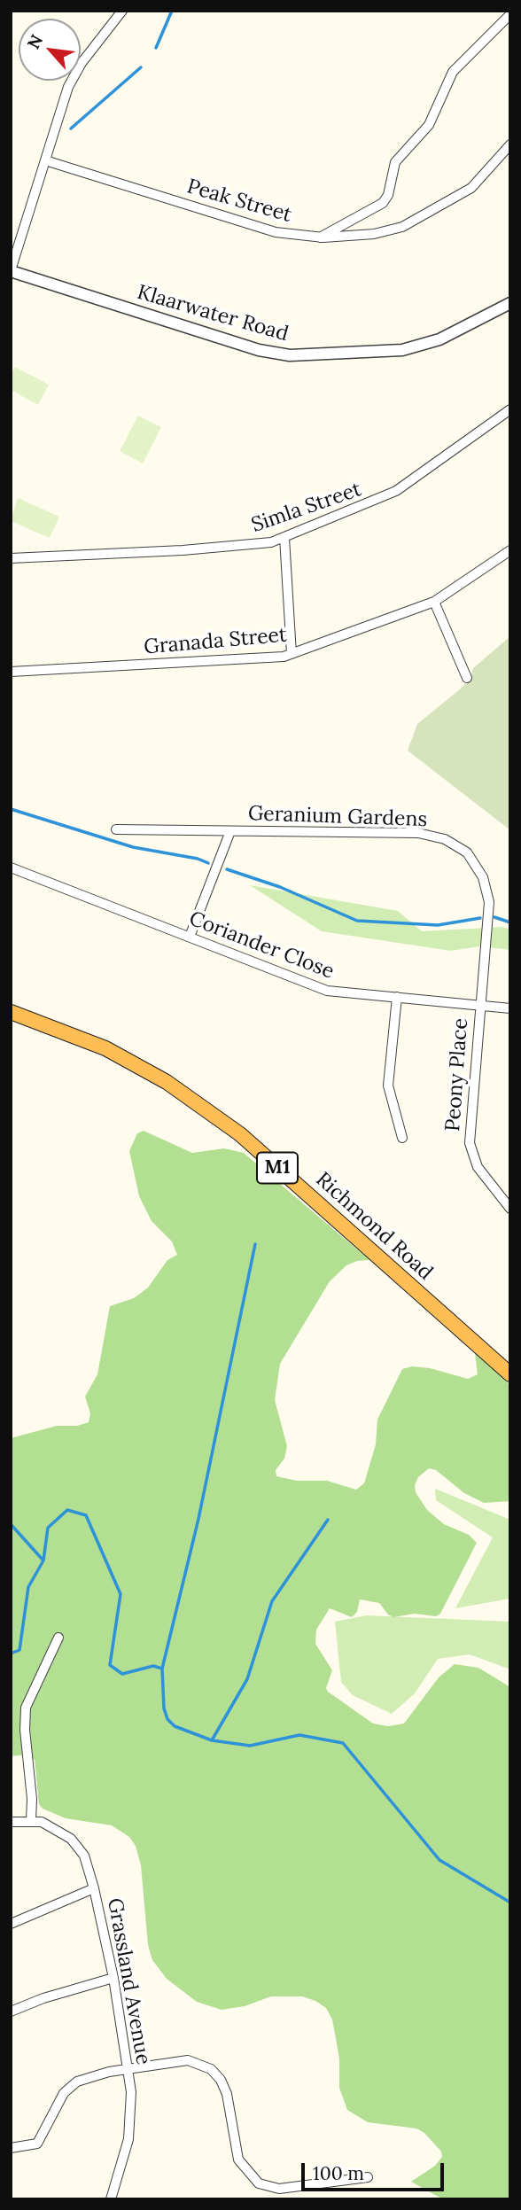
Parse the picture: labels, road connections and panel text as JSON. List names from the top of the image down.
{
  "streets": {
    "highway": ["M1", "Richmond Road"],
    "street": [
      "Peak Street",
      "Klaarwater Road",
      "Simla Street",
      "Granada Street",
      "Geranium Gardens",
      "Coriander Close",
      "Peony Place",
      "Grassland Avenue"
    ]
  },
  "crossings": [
    ["Geranium Gardens", "Coriander Close"],
    ["Geranium Gardens", "Peony Place"],
    ["Coriander Close", "Peony Place"]
  ],
  "scale_bar": "100 m",
  "north": "top left"
}
